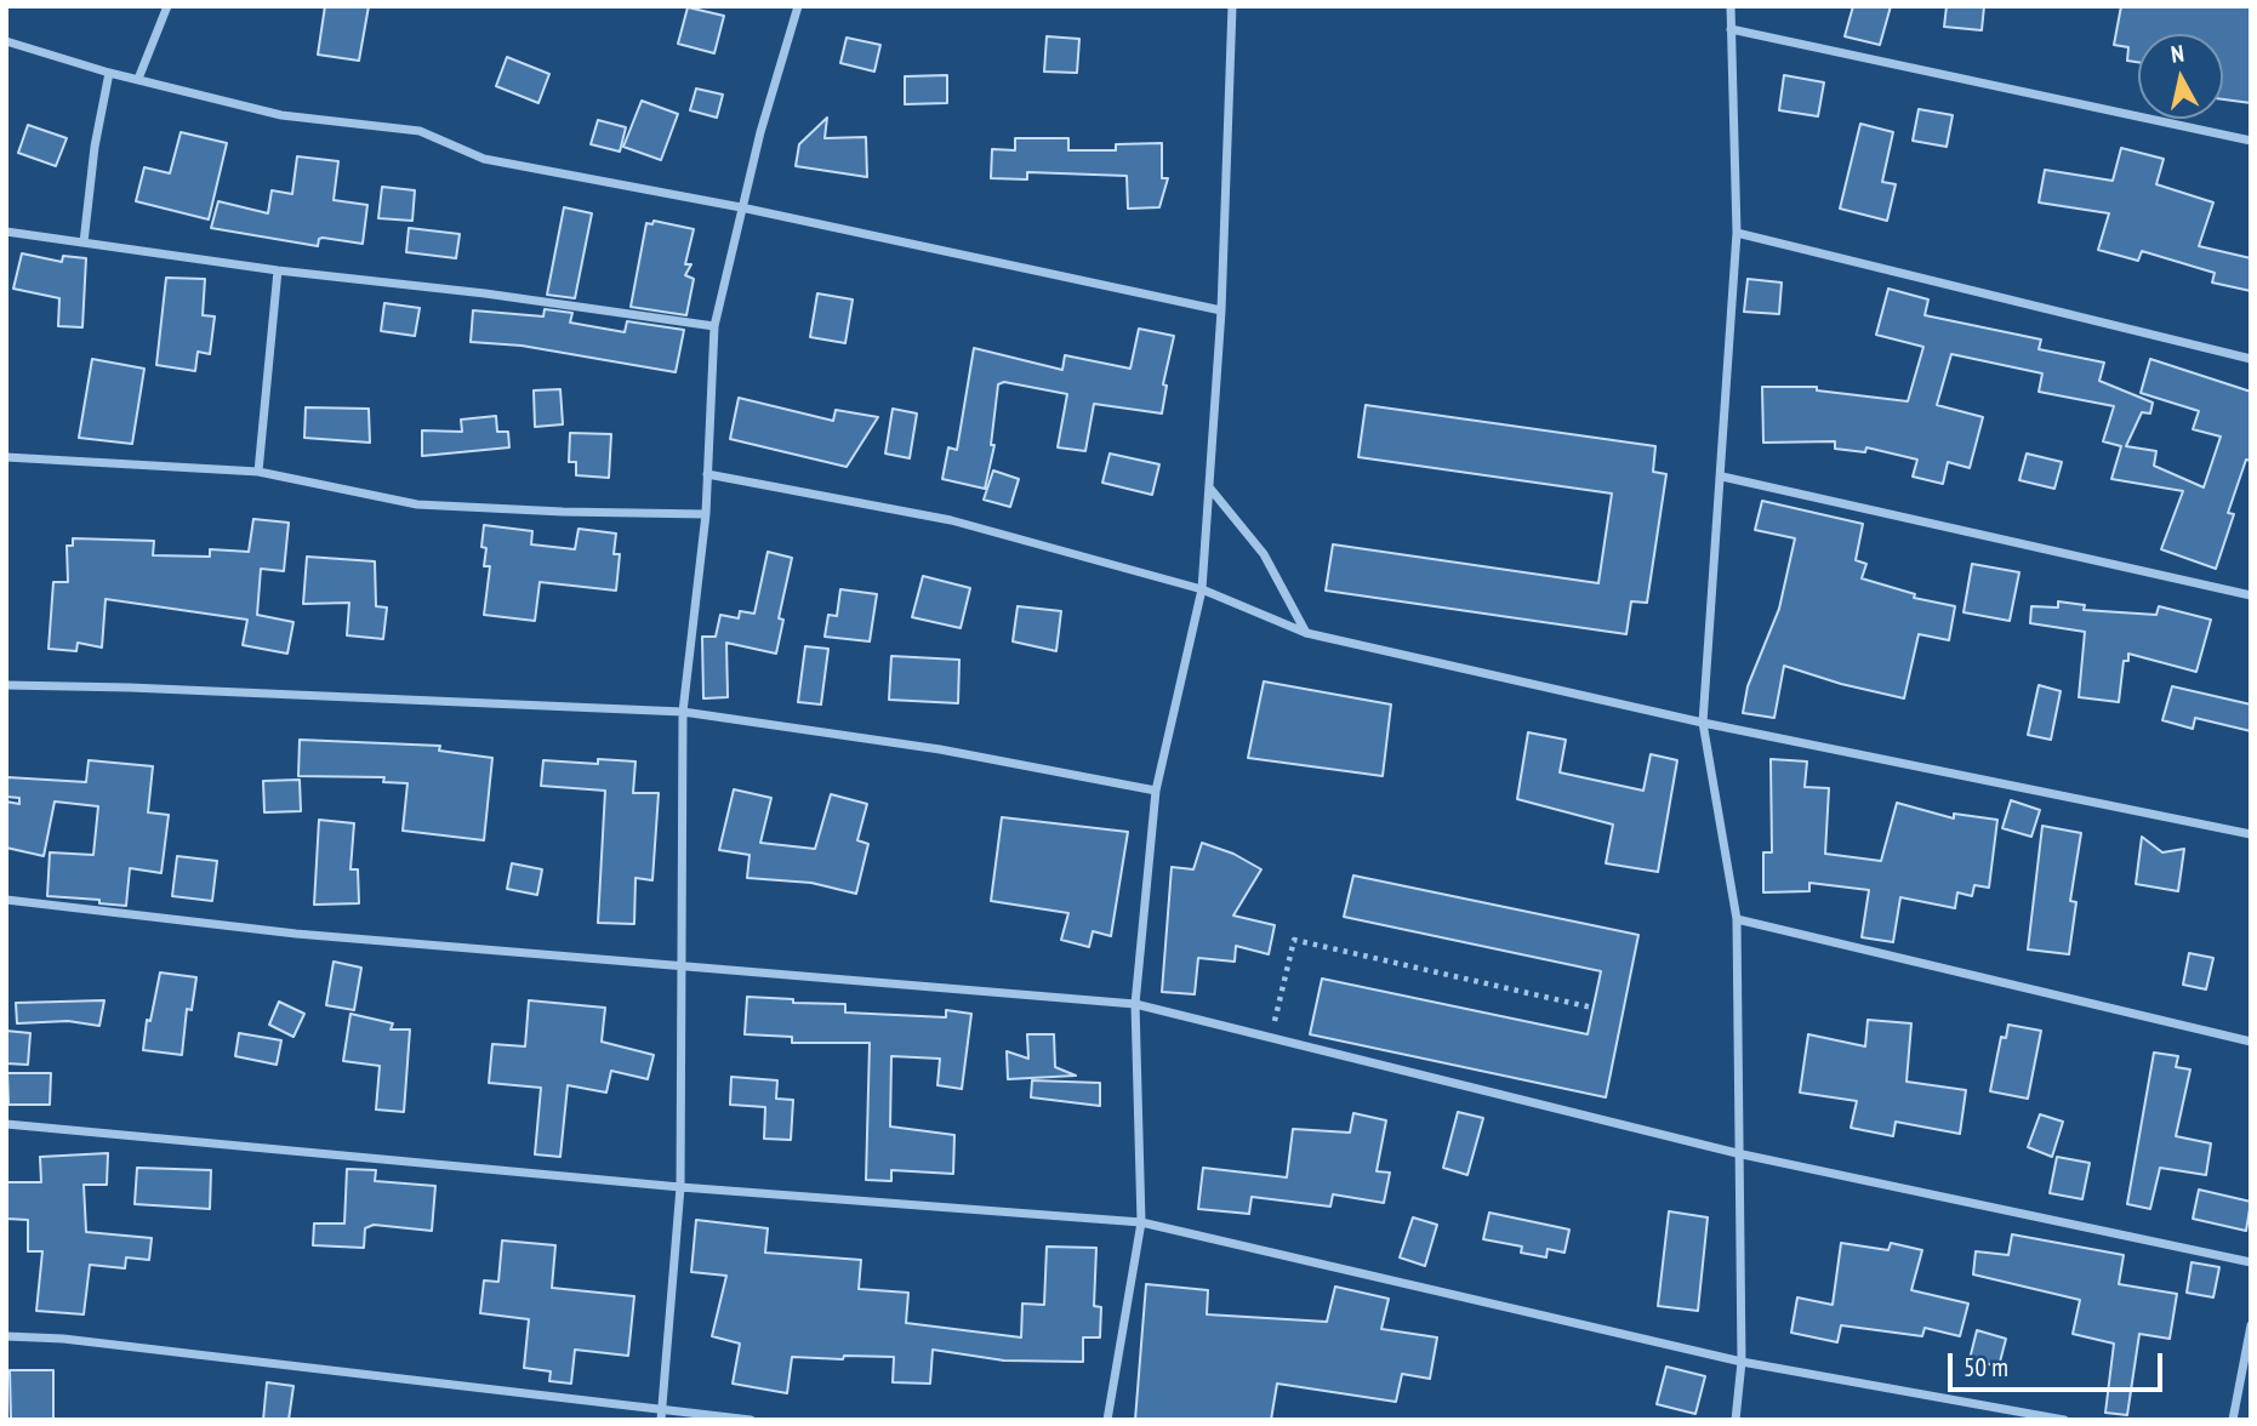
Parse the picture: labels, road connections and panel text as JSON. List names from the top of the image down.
{
  "scale_bar": "50 m",
  "north": "top"
}
